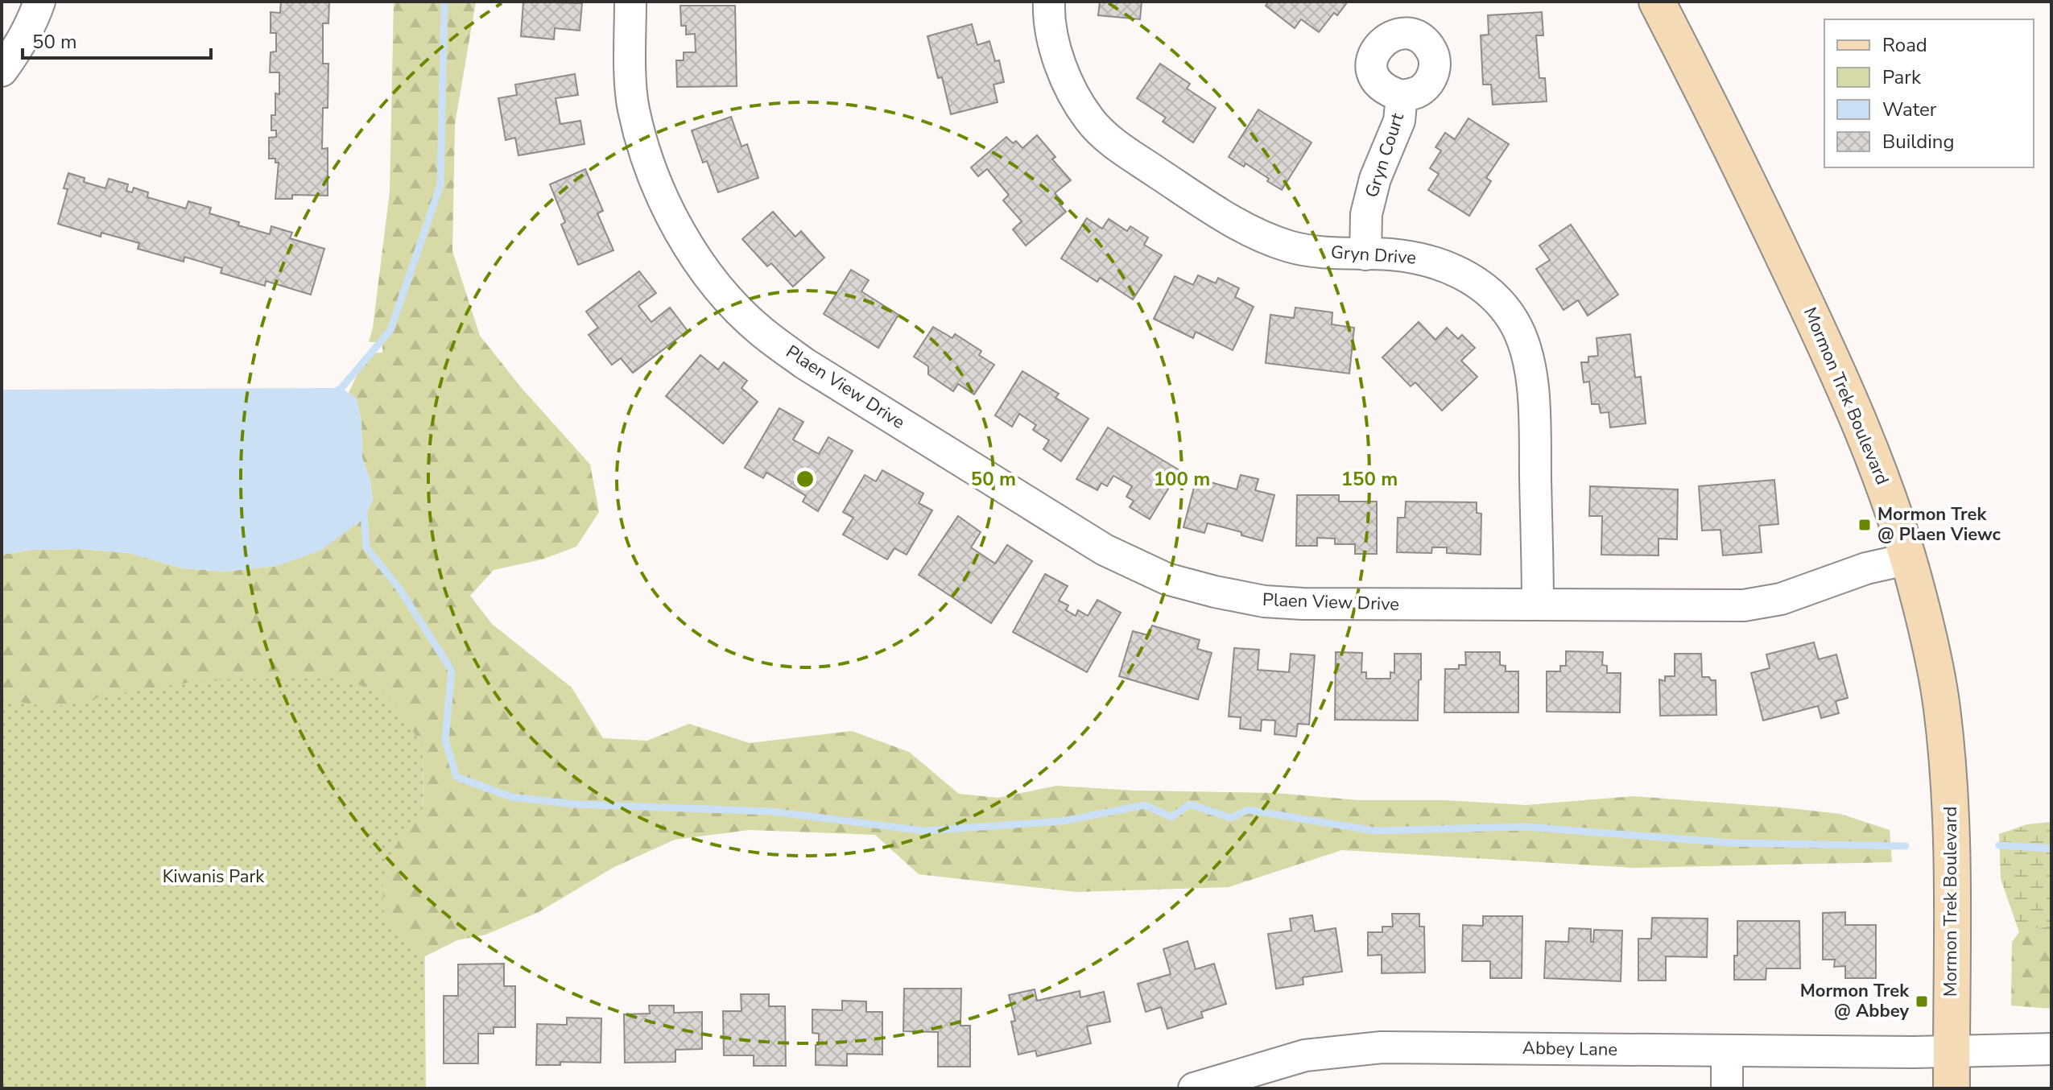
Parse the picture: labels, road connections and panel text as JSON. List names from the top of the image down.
{
  "streets": {
    "main road": ["Mormon Trek Boulevard"],
    "street": [
      "Gryn Court",
      "Gryn Drive",
      "Plaen View Drive",
      "Abbey Lane"
    ]
  },
  "crossings": [
    ["Gryn Court", "Gryn Drive"],
    ["Gryn Drive", "Plaen View Drive"],
    ["Plaen View Drive", "Mormon Trek Boulevard"],
    ["Mormon Trek Boulevard", "Abbey Lane"]
  ],
  "parks": ["Kiwanis Park"],
  "places": {
    "transit": ["Mormon Trek @ Plaen Viewc", "Mormon Trek @ Abbey"]
  },
  "legend": [
    "Road",
    "Park",
    "Water",
    "Building"
  ],
  "scale_bar": "50 m",
  "rings": ["50 m", "100 m", "150 m"]
}
